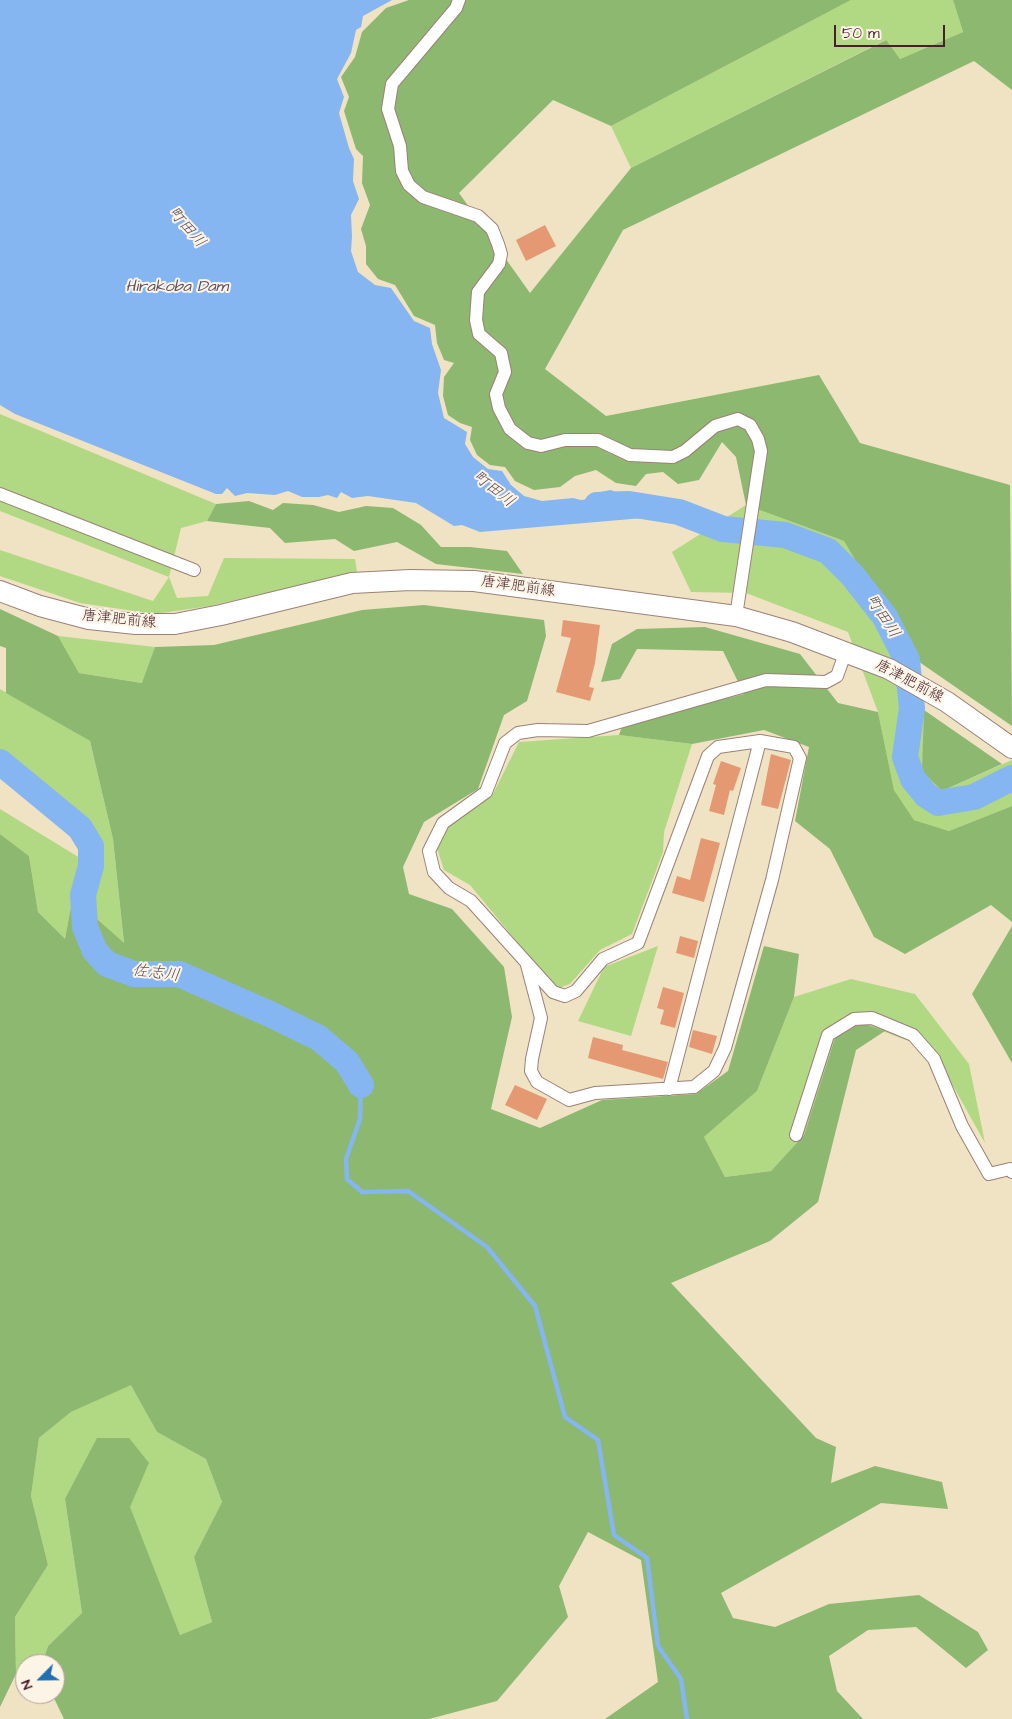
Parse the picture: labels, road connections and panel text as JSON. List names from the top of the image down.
{
  "streets": {
    "main road": ["唐津肥前線"]
  },
  "water": ["町田川", "Hirakoba Dam", "佐志川"],
  "scale_bar": "50 m",
  "north": "bottom left"
}
